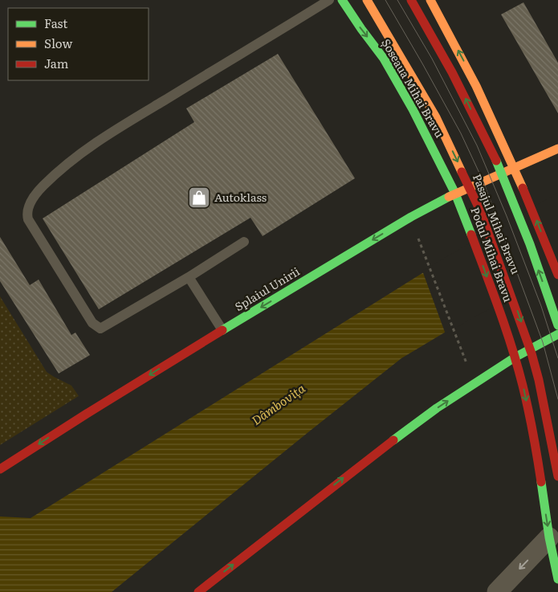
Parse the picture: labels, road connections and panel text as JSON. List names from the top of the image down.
{
  "streets": {
    "main road": [
      "Șoseaua Mihai Bravu",
      "Pasajul Mihai Bravu",
      "Podul Mihai Bravu",
      "Splaiul Unirii"
    ]
  },
  "crossings": [
    ["Șoseaua Mihai Bravu", "Podul Mihai Bravu"],
    ["Șoseaua Mihai Bravu", "Splaiul Unirii"],
    ["Podul Mihai Bravu", "Splaiul Unirii"]
  ],
  "one_way": ["Splaiul Unirii"],
  "water": ["Dâmbovița"],
  "places": {
    "shop": ["Autoklass"]
  },
  "legend": ["Fast", "Slow", "Jam"]
}
